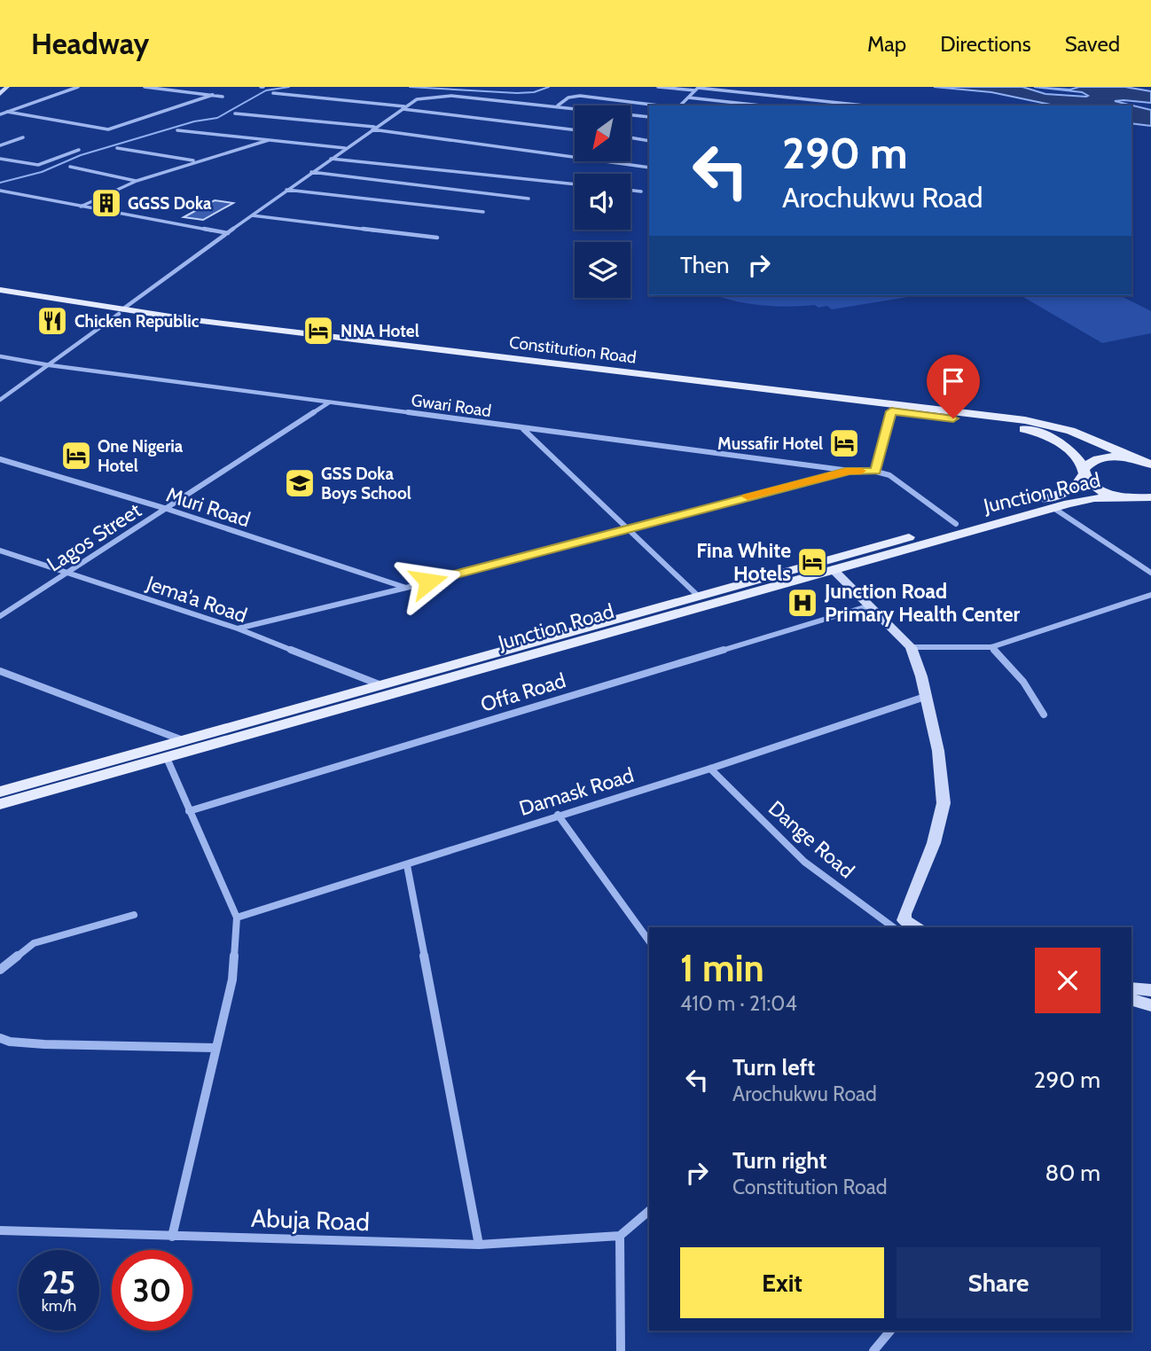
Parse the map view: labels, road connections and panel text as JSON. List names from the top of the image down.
{
  "streets": {
    "main road": ["Constitution Road", "Junction Road"],
    "street": [
      "Gwari Road",
      "Muri Road",
      "Lagos Street",
      "Jema'a Road",
      "Offa Road",
      "Damask Road",
      "Dange Road",
      "Abuja Road"
    ]
  },
  "crossings": [
    ["Constitution Road", "Junction Road"],
    ["Gwari Road", "Junction Road"],
    ["Gwari Road", "Muri Road"],
    ["Gwari Road", "Lagos Street"],
    ["Gwari Road", "Jema'a Road"],
    ["Junction Road", "Jema'a Road"],
    ["Muri Road", "Lagos Street"],
    ["Lagos Street", "Jema'a Road"],
    ["Damask Road", "Dange Road"]
  ],
  "places": {
    "building": ["GGSS Doka"],
    "restaurant": ["Chicken Republic"],
    "hotel": [
      "NNA Hotel",
      "Mussafir Hotel",
      "One Nigeria Hotel",
      "Fina White Hotels"
    ],
    "school or university": ["GSS Doka Boys School"],
    "hospital": ["Junction Road Primary Health Center"]
  },
  "north": "bottom left",
  "page": {
    "header": "Headway",
    "nav": ["Map", "Directions", "Saved"],
    "turn": ["290 m", "Arochukwu Road"],
    "then": "Then",
    "heading": ["1 min", "410 m · 21:04"],
    "list": [
      {
        "name": "Turn left",
        "note": "Arochukwu Road",
        "value": "290 m"
      },
      {
        "name": "Turn right",
        "note": "Constitution Road",
        "value": "80 m"
      }
    ],
    "buttons": ["Exit", "Share"],
    "speed": "25 km/h",
    "limit": "30"
  }
}
